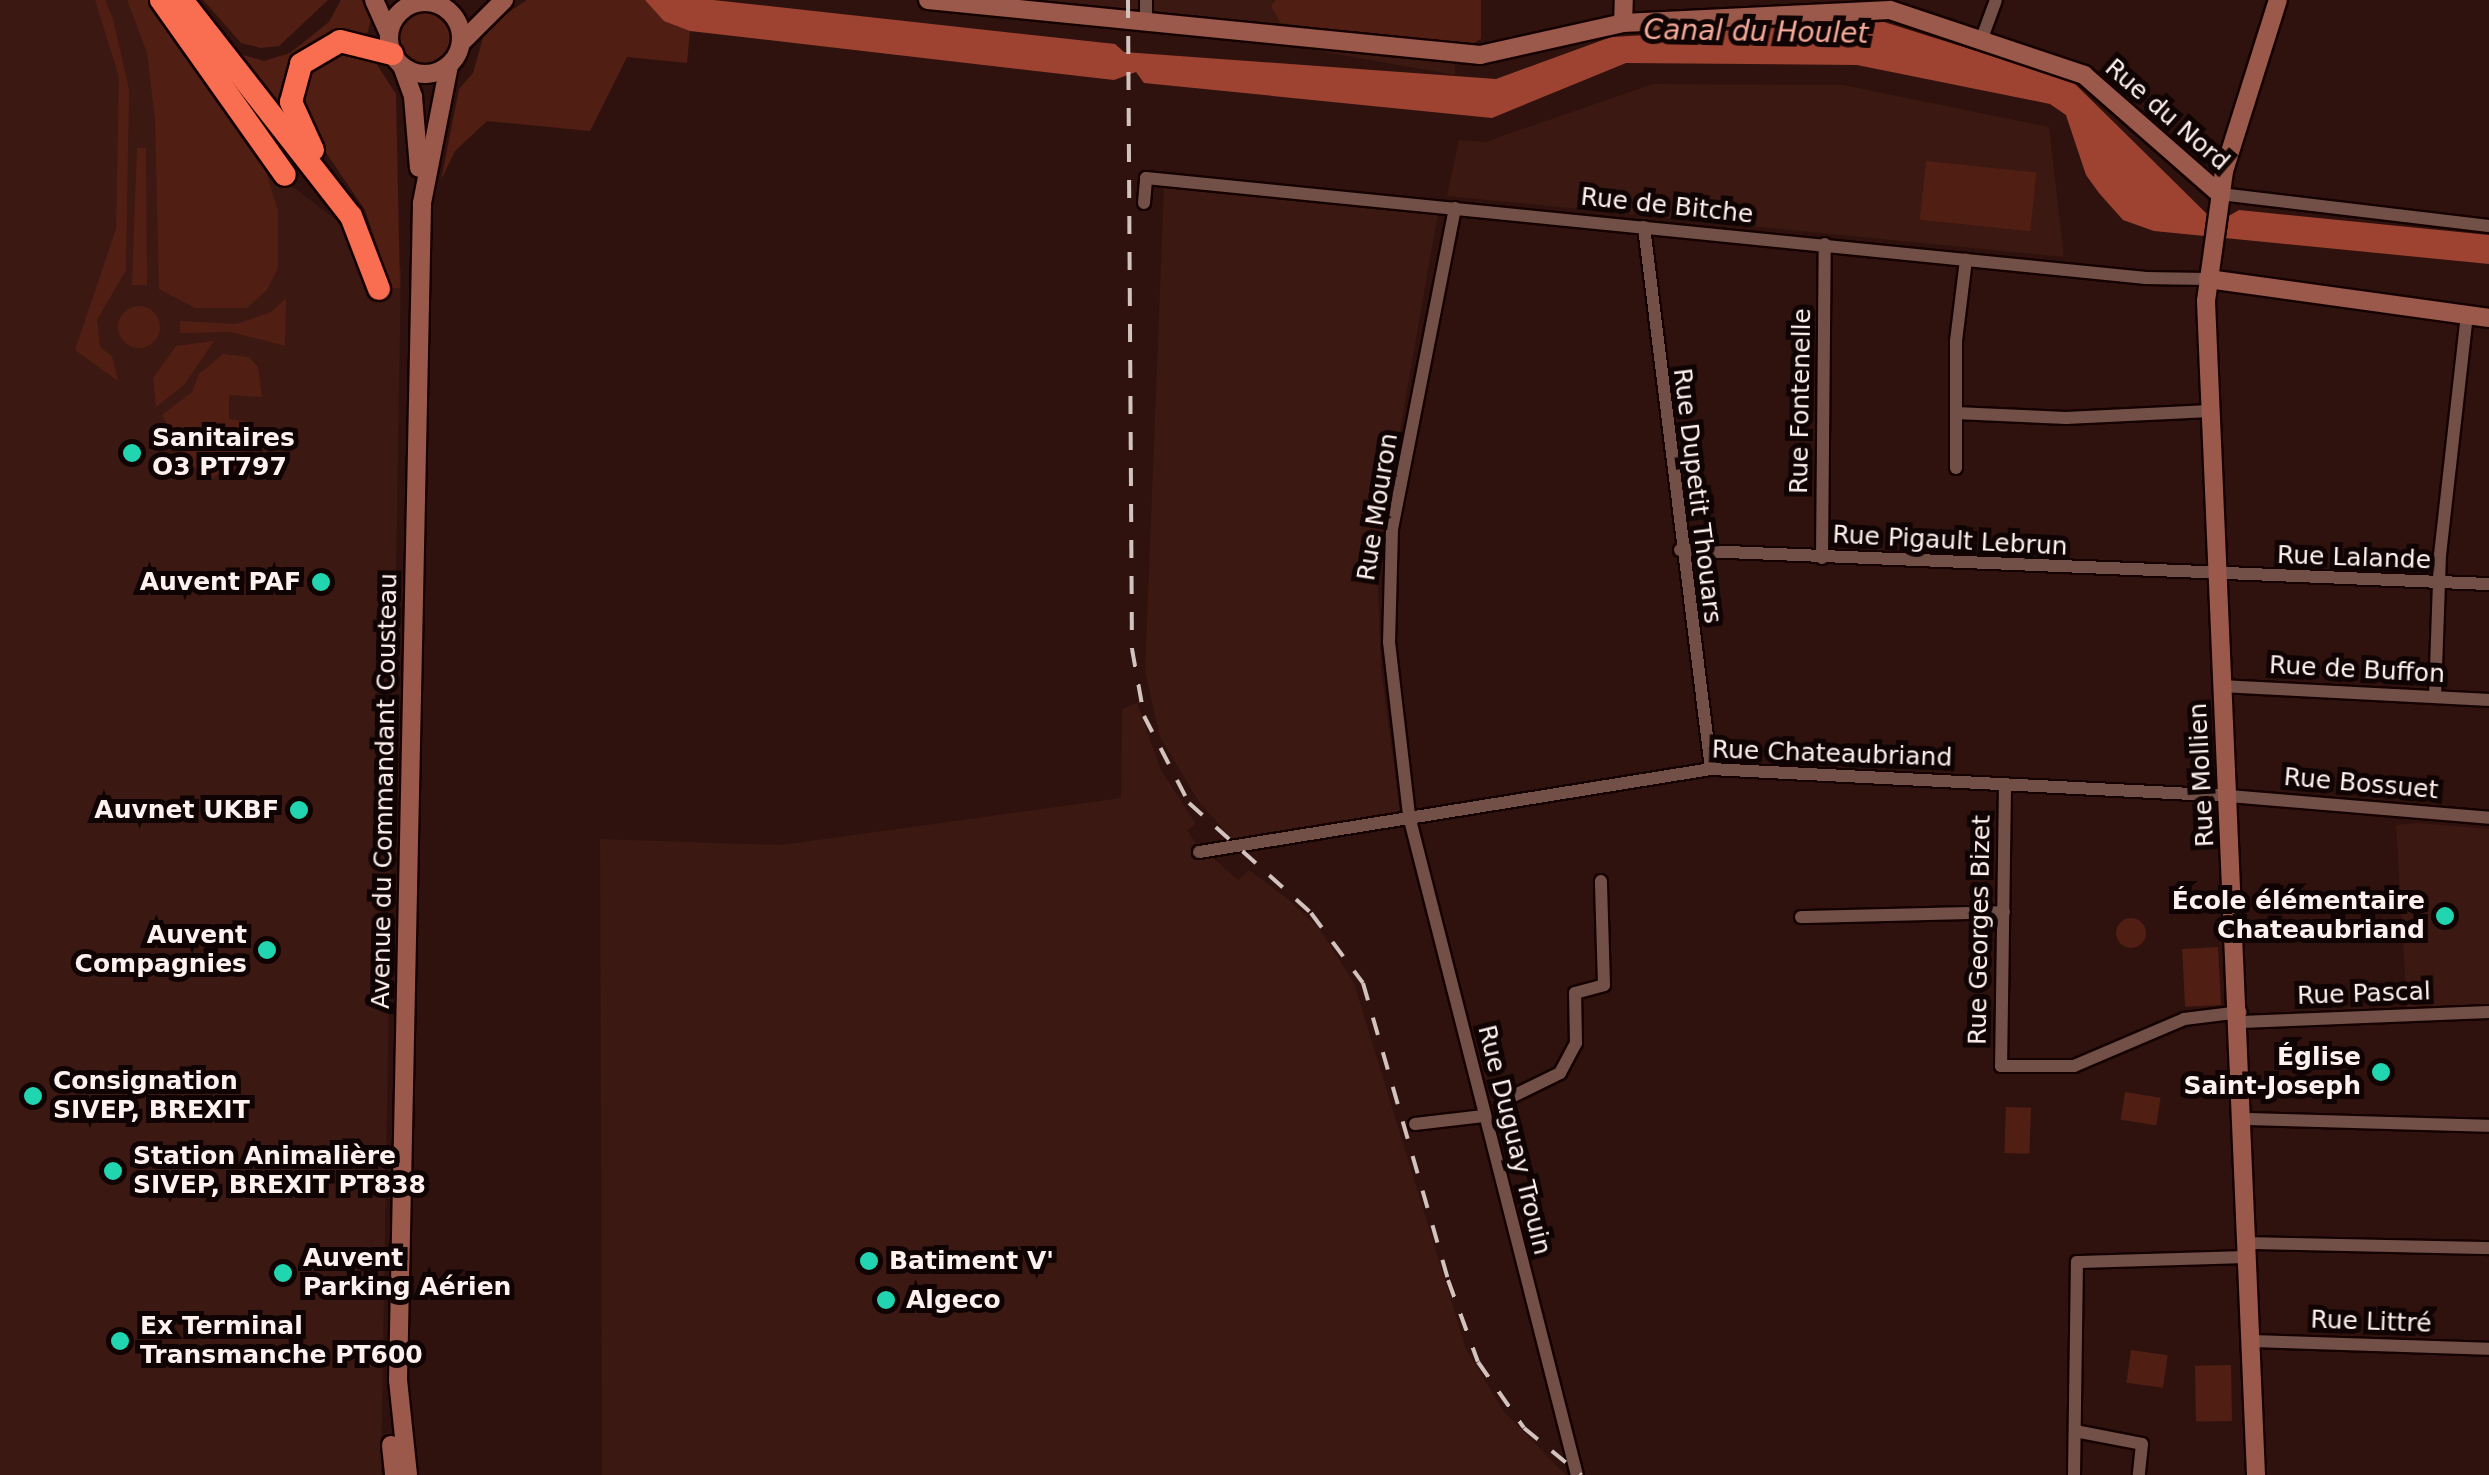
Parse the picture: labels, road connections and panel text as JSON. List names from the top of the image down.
{
  "streets": {
    "street": [
      "Rue du Nord",
      "Rue de Bitche",
      "Rue Fontenelle",
      "Rue Dupetit Thouars",
      "Rue Mouron",
      "Rue Pigault Lebrun",
      "Rue Lalande",
      "Rue de Buffon",
      "Rue Chateaubriand",
      "Rue Mollien",
      "Rue Bossuet",
      "Avenue du Commandant Cousteau",
      "Rue Georges Bizet",
      "Rue Pascal",
      "Rue Duguay Trouin",
      "Rue Littré"
    ]
  },
  "crossings": [
    ["Rue du Nord", "Rue Mollien"],
    ["Rue de Bitche", "Rue Fontenelle"],
    ["Rue de Bitche", "Rue Dupetit Thouars"],
    ["Rue de Bitche", "Rue Mouron"],
    ["Rue de Bitche", "Rue Mollien"],
    ["Rue Fontenelle", "Rue Pigault Lebrun"],
    ["Rue Dupetit Thouars", "Rue Pigault Lebrun"],
    ["Rue Dupetit Thouars", "Rue Chateaubriand"],
    ["Rue Mouron", "Rue Chateaubriand"],
    ["Rue Mouron", "Rue Duguay Trouin"],
    ["Rue Pigault Lebrun", "Rue Lalande"],
    ["Rue Pigault Lebrun", "Rue Mollien"],
    ["Rue Lalande", "Rue Mollien"],
    ["Rue de Buffon", "Rue Mollien"],
    ["Rue Chateaubriand", "Rue Mollien"],
    ["Rue Chateaubriand", "Rue Bossuet"],
    ["Rue Chateaubriand", "Rue Georges Bizet"],
    ["Rue Chateaubriand", "Rue Duguay Trouin"],
    ["Rue Mollien", "Rue Bossuet"],
    ["Rue Mollien", "Rue Georges Bizet"],
    ["Rue Mollien", "Rue Pascal"],
    ["Rue Mollien", "Rue Littré"],
    ["Rue Georges Bizet", "Rue Pascal"]
  ],
  "water": ["Canal du Houlet"],
  "places": [
    "Sanitaires O3 PT797",
    "Auvent PAF",
    "Auvnet UKBF",
    "École élémentaire Chateaubriand",
    "Auvent Compagnies",
    "Église Saint-Joseph",
    "Consignation SIVEP, BREXIT",
    "Station Animalière SIVEP, BREXIT PT838",
    "Batiment V'",
    "Auvent Parking Aérien",
    "Algeco",
    "Ex Terminal Transmanche PT600"
  ]
}
